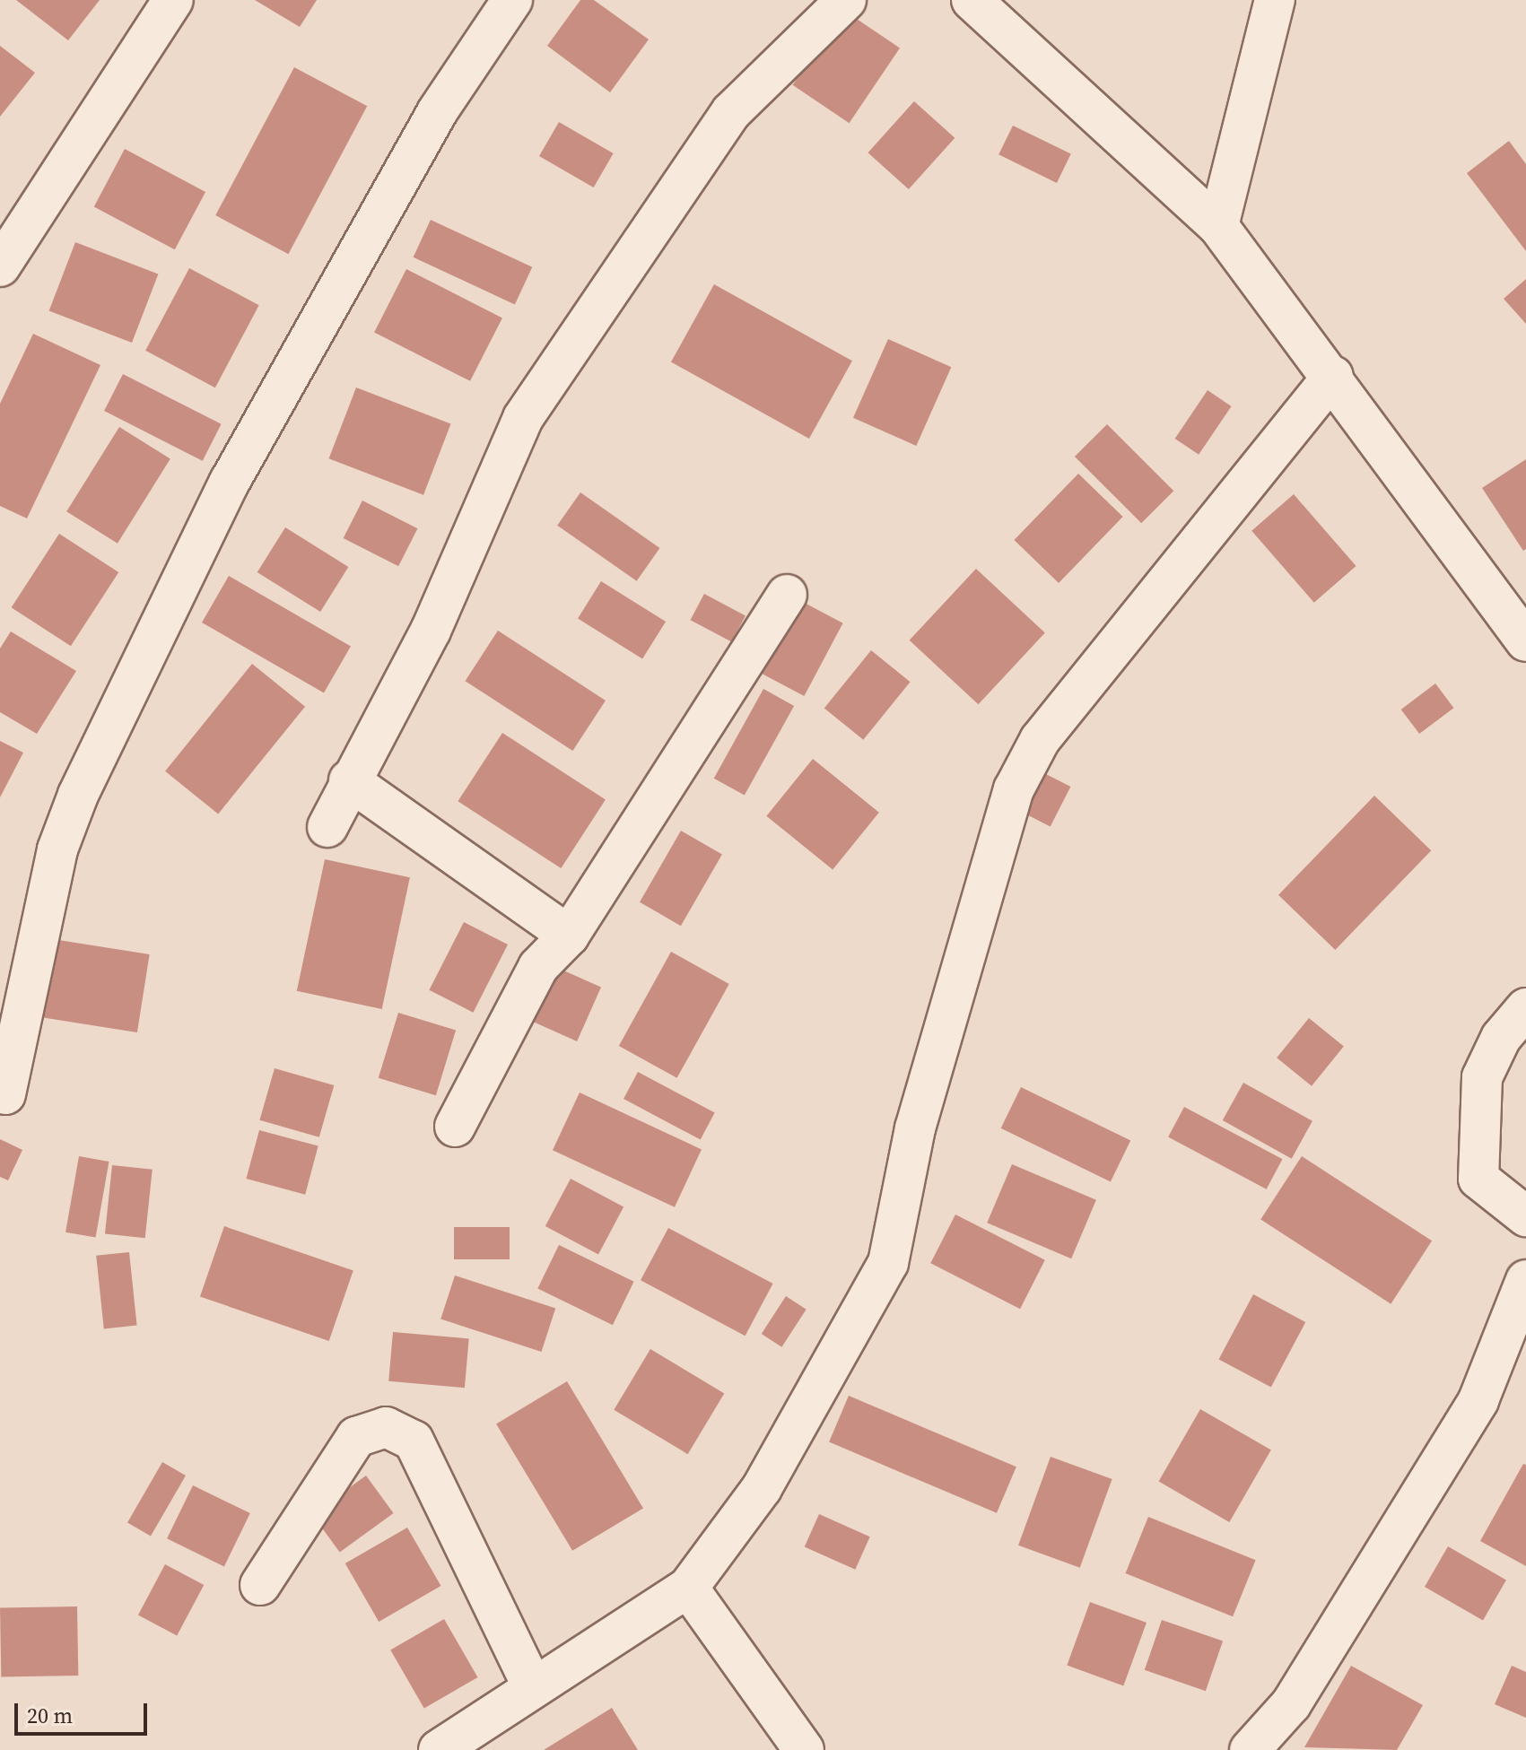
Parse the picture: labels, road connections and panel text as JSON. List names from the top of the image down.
{
  "scale_bar": "20 m"
}
